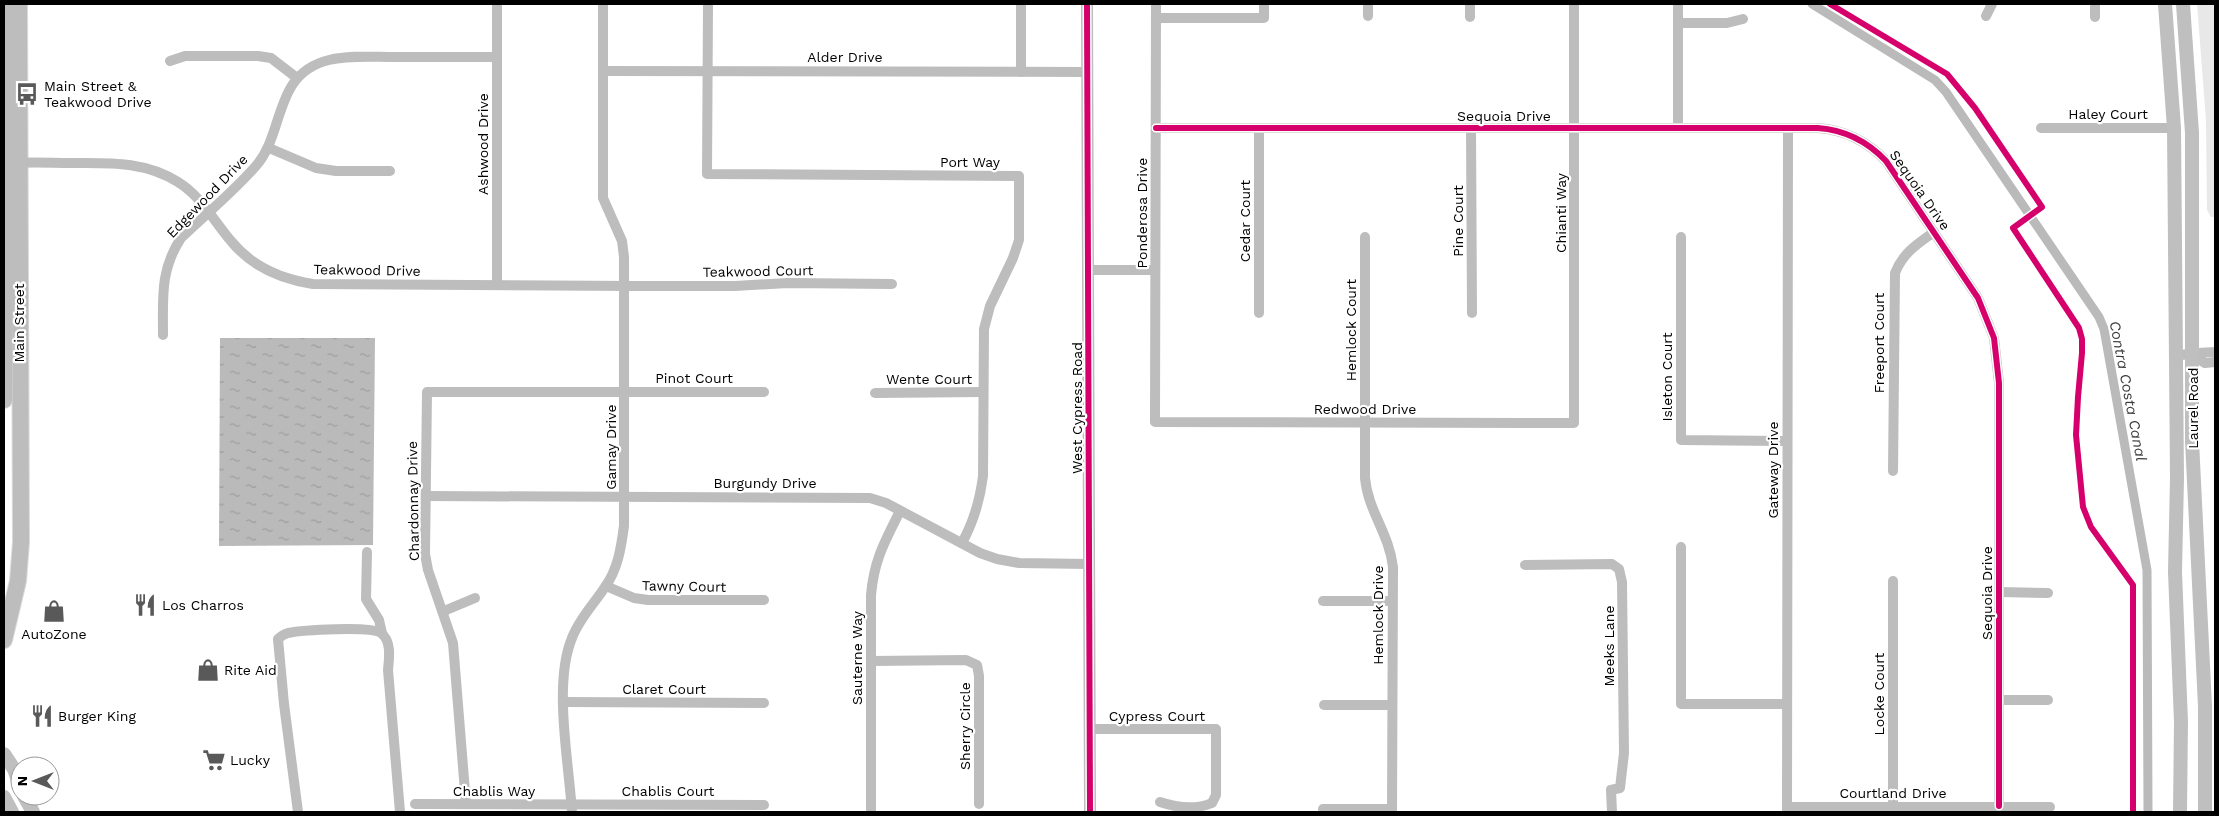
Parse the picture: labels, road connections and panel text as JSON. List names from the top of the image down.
{
  "streets": {
    "main road": ["Main Street", "Laurel Road"],
    "street": [
      "Alder Drive",
      "Haley Court",
      "Sequoia Drive",
      "Ashwood Drive",
      "Port Way",
      "Edgewood Drive",
      "Ponderosa Drive",
      "Chianti Way",
      "Cedar Court",
      "Pine Court",
      "Teakwood Drive",
      "Teakwood Court",
      "Hemlock Court",
      "Freeport Court",
      "Isleton Court",
      "Pinot Court",
      "Wente Court",
      "West Cypress Road",
      "Redwood Drive",
      "Gamay Drive",
      "Gateway Drive",
      "Burgundy Drive",
      "Chardonnay Drive",
      "Tawny Court",
      "Hemlock Drive",
      "Meeks Lane",
      "Sauterne Way",
      "Claret Court",
      "Locke Court",
      "Cypress Court",
      "Sherry Circle",
      "Chablis Way",
      "Chablis Court",
      "Courtland Drive"
    ]
  },
  "crossings": [
    ["Alder Drive", "Port Way"],
    ["Alder Drive", "West Cypress Road"],
    ["Alder Drive", "Gamay Drive"],
    ["Haley Court", "Laurel Road"],
    ["Sequoia Drive", "Ponderosa Drive"],
    ["Sequoia Drive", "Chianti Way"],
    ["Sequoia Drive", "Cedar Court"],
    ["Sequoia Drive", "Pine Court"],
    ["Sequoia Drive", "Freeport Court"],
    ["Sequoia Drive", "Gateway Drive"],
    ["Sequoia Drive", "Courtland Drive"],
    ["Ashwood Drive", "Edgewood Drive"],
    ["Ashwood Drive", "Teakwood Drive"],
    ["Port Way", "Wente Court"],
    ["Port Way", "Burgundy Drive"],
    ["Edgewood Drive", "Teakwood Drive"],
    ["Ponderosa Drive", "Redwood Drive"],
    ["Chianti Way", "Redwood Drive"],
    ["Teakwood Drive", "Teakwood Court"],
    ["Teakwood Drive", "Main Street"],
    ["Teakwood Drive", "Gamay Drive"],
    ["Teakwood Court", "Gamay Drive"],
    ["Hemlock Court", "Redwood Drive"],
    ["Hemlock Court", "Hemlock Drive"],
    ["Isleton Court", "Gateway Drive"],
    ["Pinot Court", "Gamay Drive"],
    ["Pinot Court", "Chardonnay Drive"],
    ["West Cypress Road", "Burgundy Drive"],
    ["West Cypress Road", "Cypress Court"],
    ["Redwood Drive", "Hemlock Drive"],
    ["Gamay Drive", "Burgundy Drive"],
    ["Gamay Drive", "Chardonnay Drive"],
    ["Gamay Drive", "Tawny Court"],
    ["Gamay Drive", "Claret Court"],
    ["Gamay Drive", "Chablis Way"],
    ["Gamay Drive", "Chablis Court"],
    ["Gateway Drive", "Courtland Drive"],
    ["Burgundy Drive", "Chardonnay Drive"],
    ["Burgundy Drive", "Sauterne Way"],
    ["Chardonnay Drive", "Chablis Way"],
    ["Sauterne Way", "Sherry Circle"],
    ["Locke Court", "Courtland Drive"],
    ["Chablis Way", "Chablis Court"]
  ],
  "water": ["Contra Costa Canal"],
  "places": {
    "bus stop": ["Main Street & Teakwood Drive"],
    "restaurant": ["Los Charros", "Burger King"],
    "shop": ["AutoZone", "Rite Aid"],
    "supermarket": ["Lucky"]
  },
  "north": "left"
}
